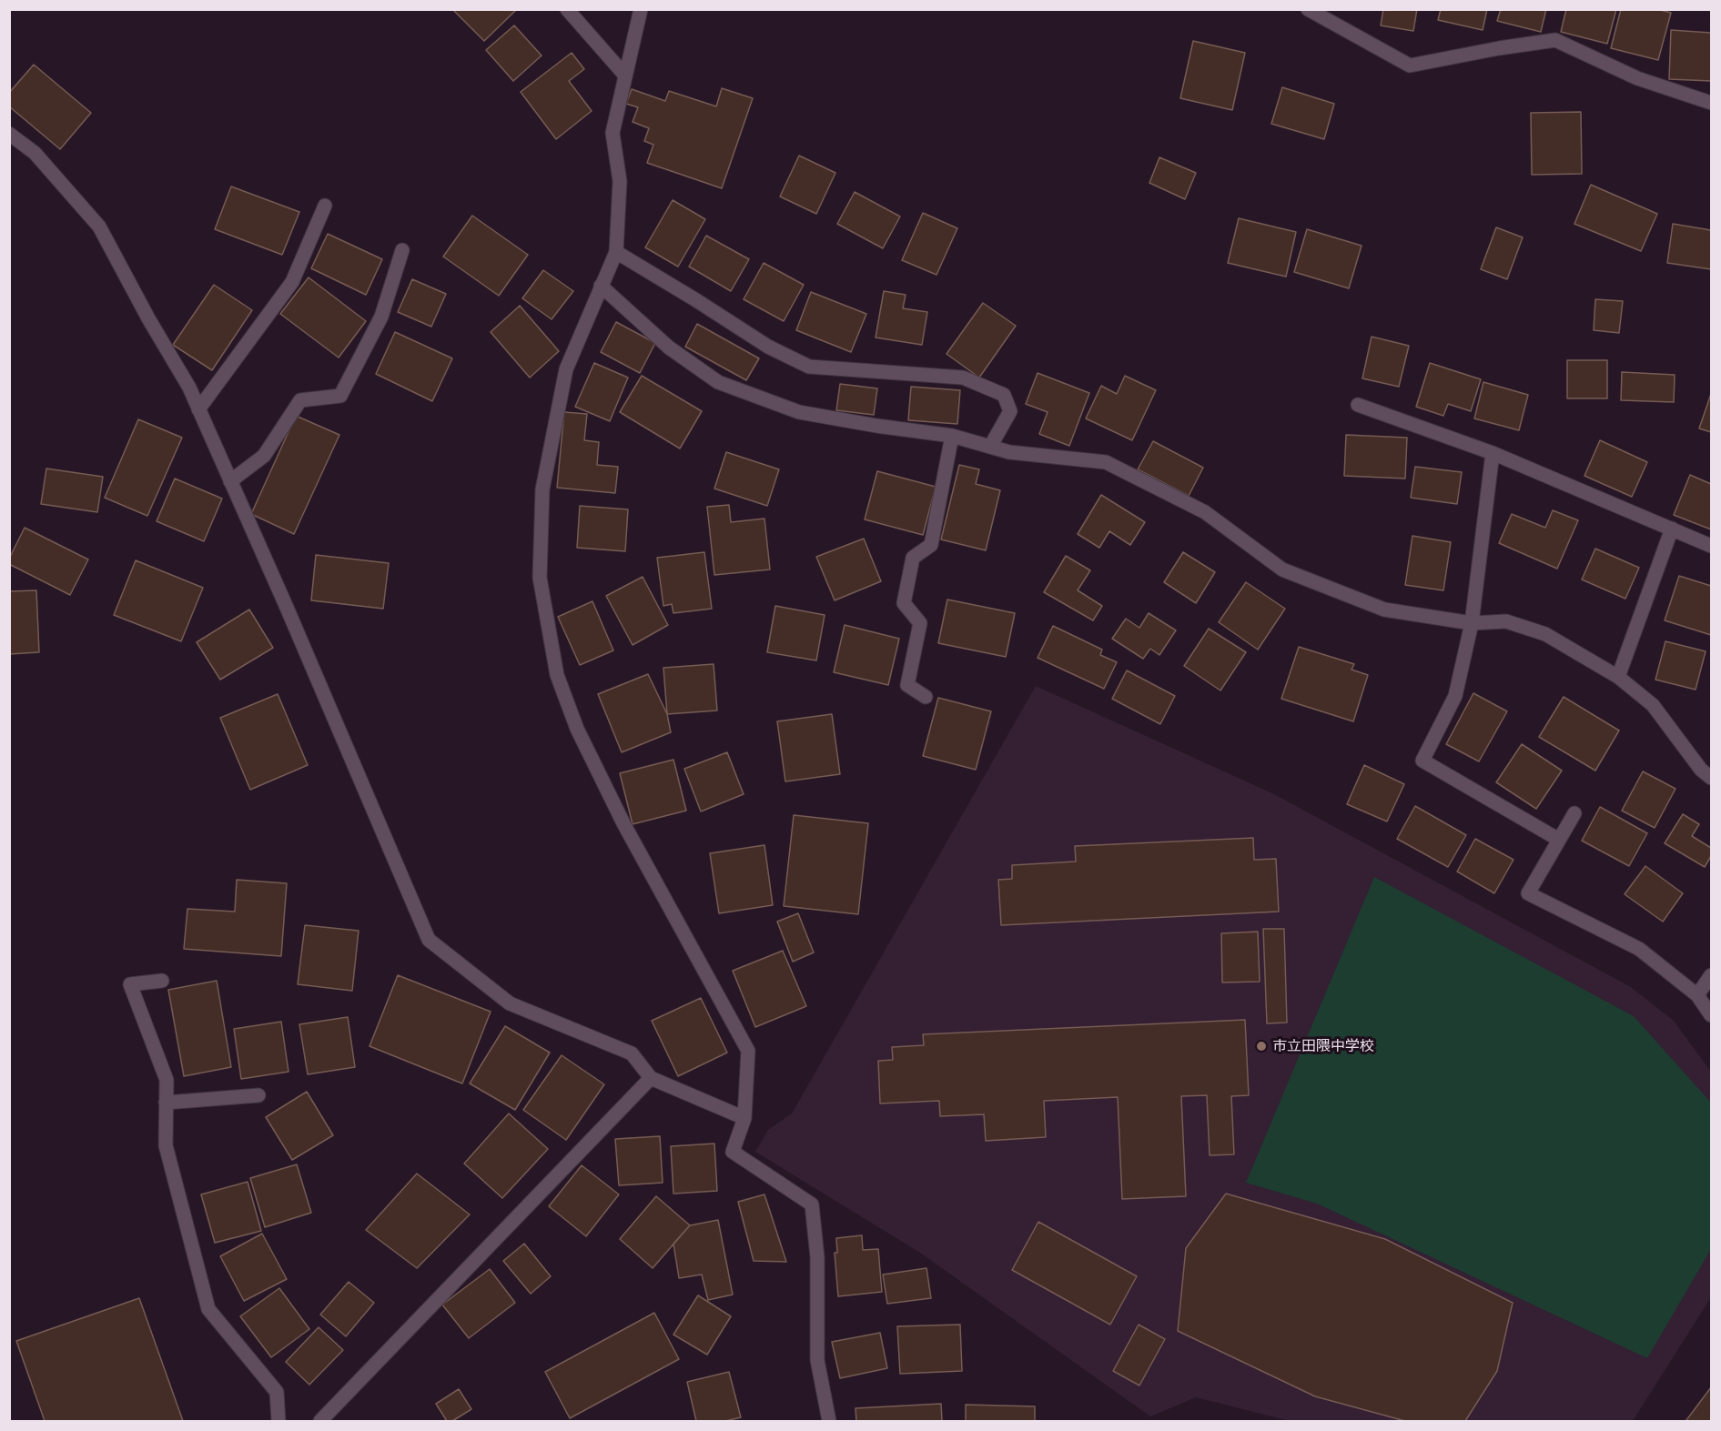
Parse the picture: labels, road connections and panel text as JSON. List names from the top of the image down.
{
  "places": ["市立田隈中学校"]
}
